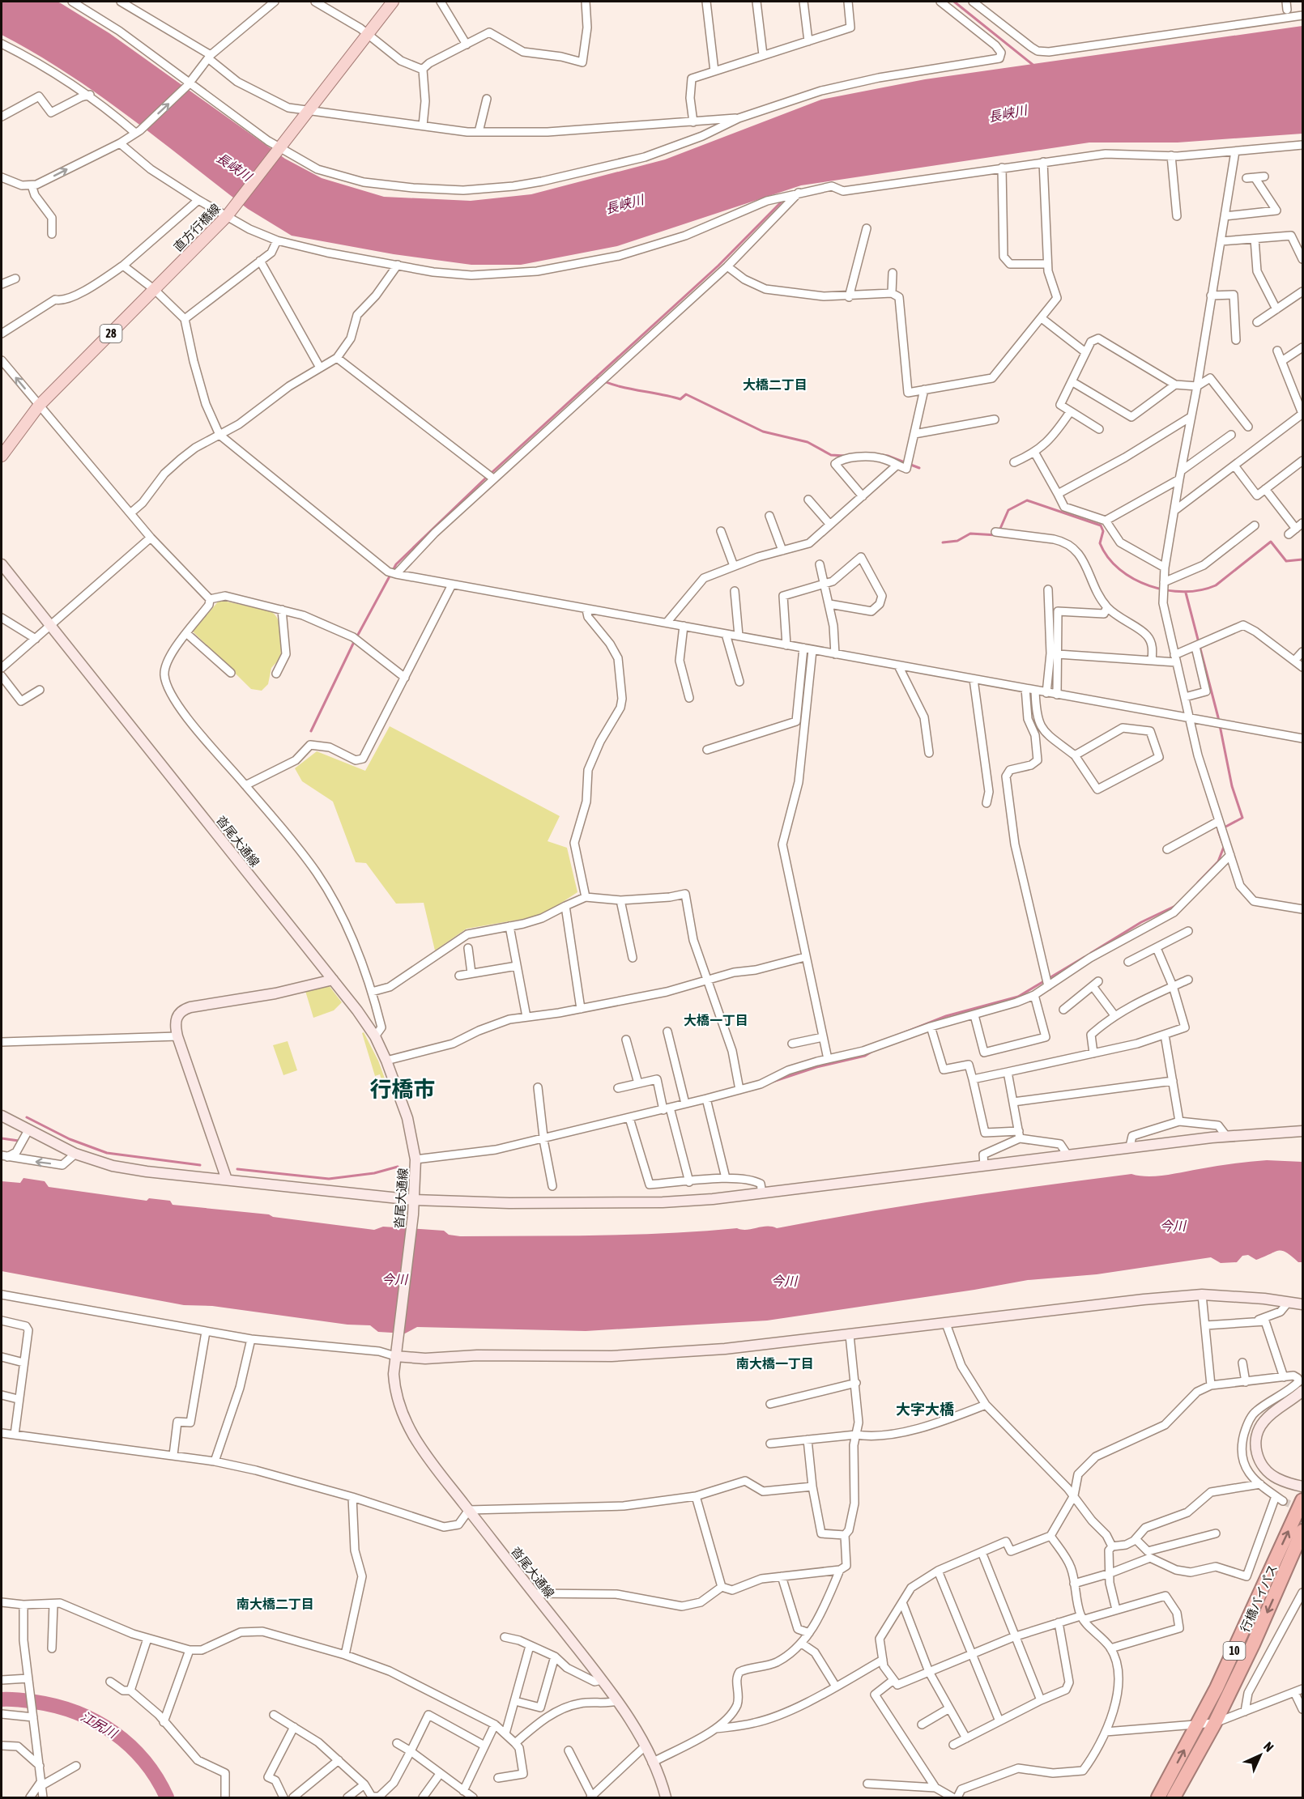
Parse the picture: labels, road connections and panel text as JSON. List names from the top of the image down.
{
  "streets": {
    "highway": ["行橋バイパス", "10"],
    "main road": ["直方行橋線", "28"],
    "street": ["沓尾大通線"]
  },
  "districts": [
    "大橋二丁目",
    "大橋一丁目",
    "行橋市",
    "南大橋一丁目",
    "大字大橋",
    "南大橋二丁目"
  ],
  "water": ["長峡川", "今川", "江尻川"],
  "north": "top right"
}
